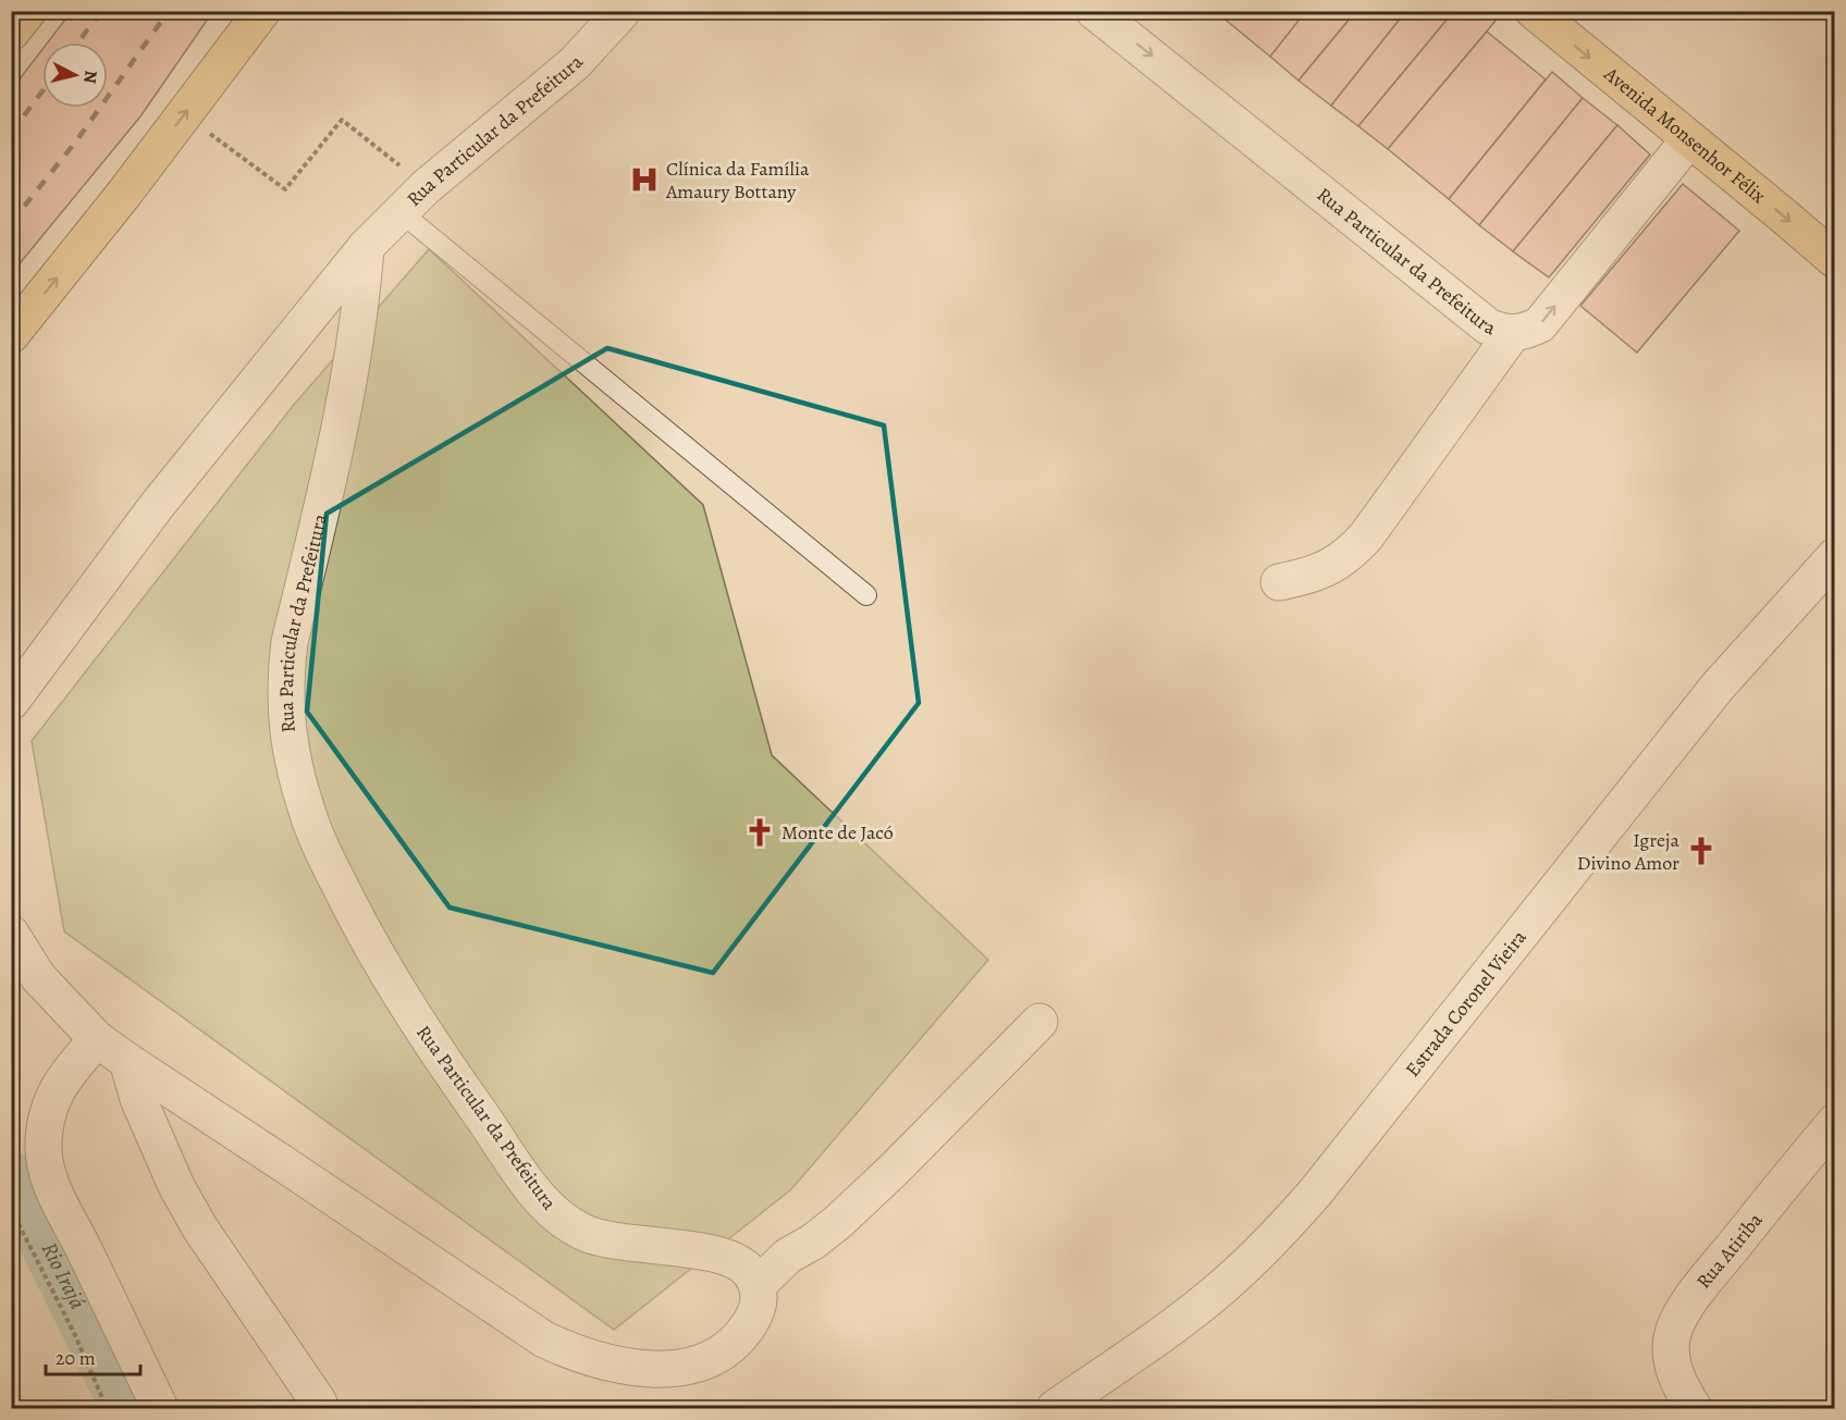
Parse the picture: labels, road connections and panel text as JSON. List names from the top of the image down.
{
  "streets": {
    "main road": ["Avenida Monsenhor Félix"],
    "street": ["Rua Particular da Prefeitura", "Estrada Coronel Vieira", "Rua Atiriba"]
  },
  "crossings": [
    ["Rua Particular da Prefeitura", "Avenida Monsenhor Félix"]
  ],
  "one_way": ["Avenida Monsenhor Félix"],
  "water": ["Rio Irajá"],
  "places": {
    "hospital": ["Clínica da Família Amaury Bottany"],
    "church": ["Monte de Jacó", "Igreja Divino Amor"]
  },
  "scale_bar": "20 m",
  "north": "right"
}
